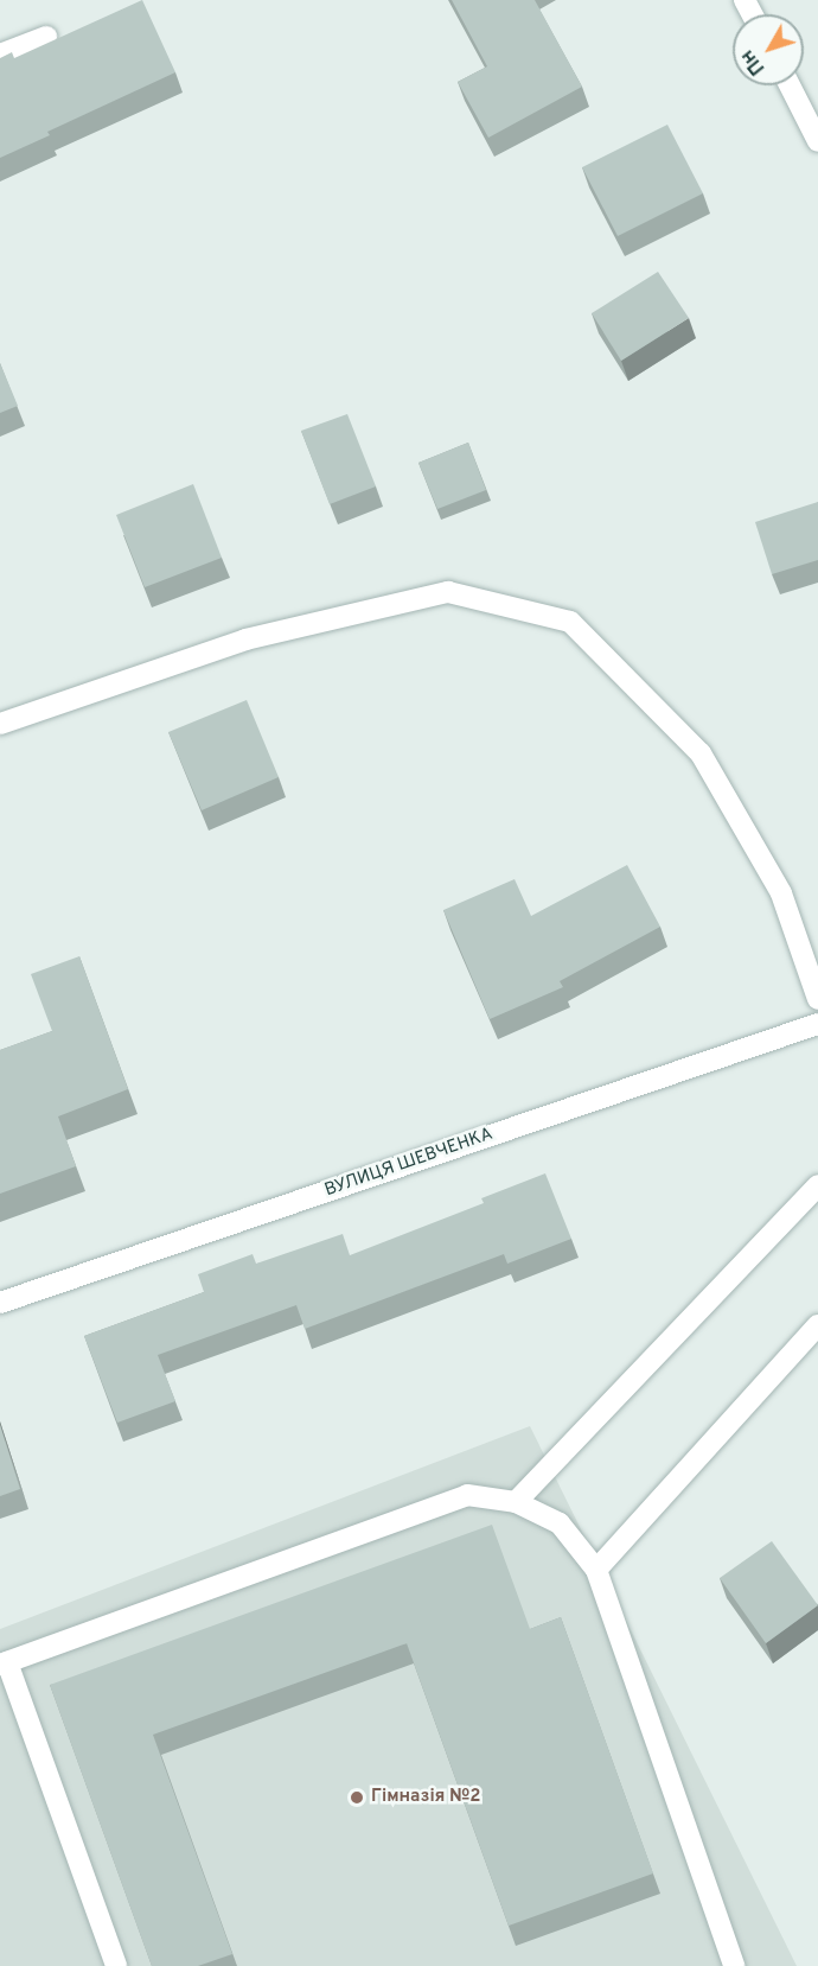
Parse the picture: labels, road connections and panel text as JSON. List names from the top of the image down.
{
  "streets": {
    "street": ["ВУЛИЦЯ ШЕВЧЕНКА"]
  },
  "places": ["Гімназія №2"],
  "north": "bottom left"
}
